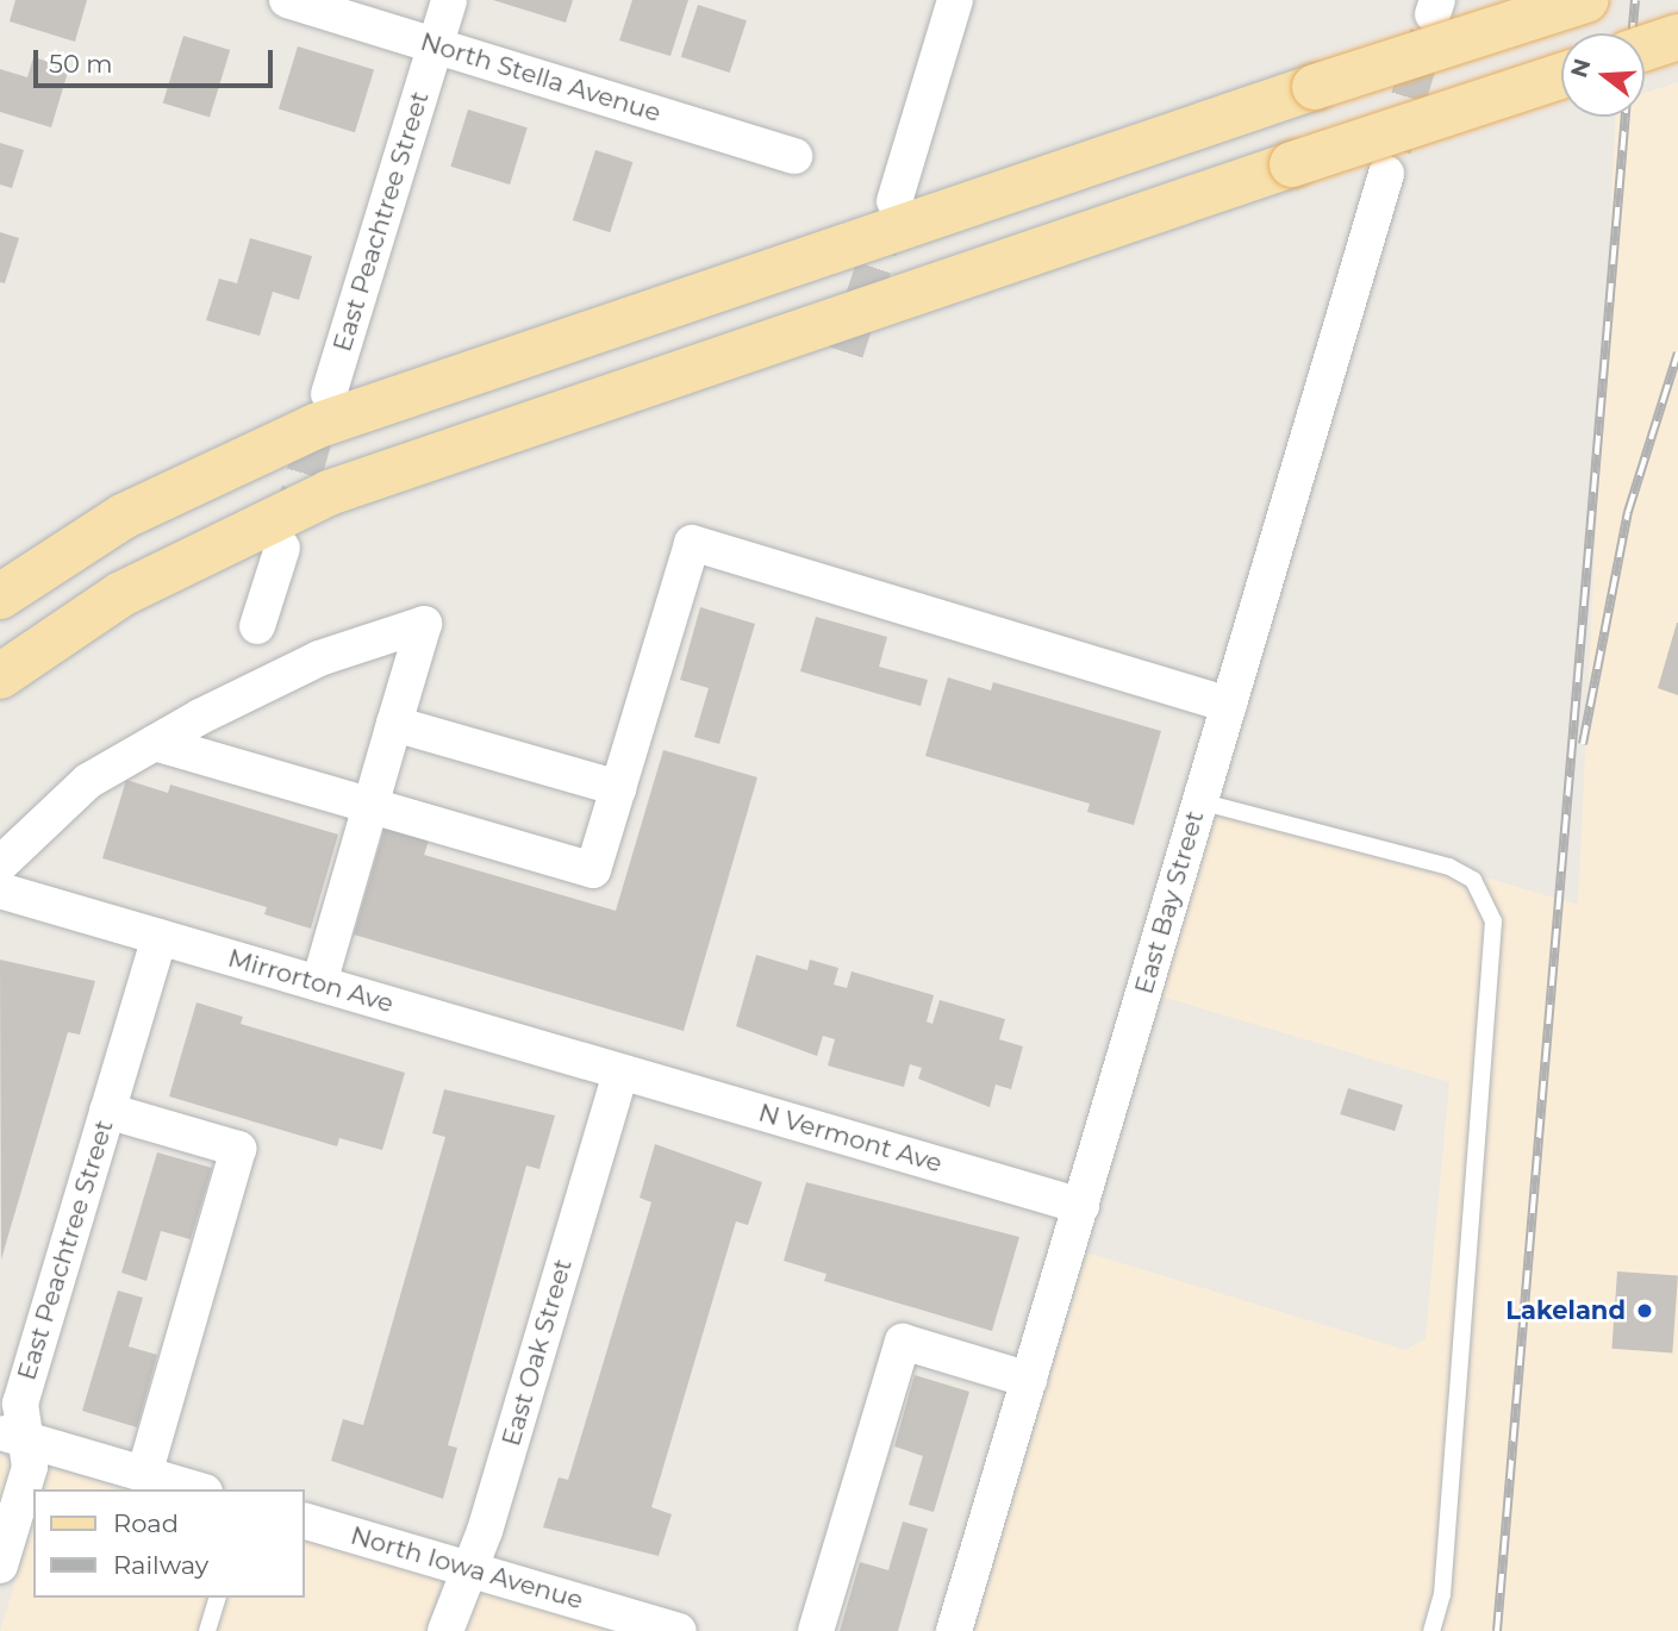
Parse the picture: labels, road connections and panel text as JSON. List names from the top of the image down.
{
  "streets": {
    "street": [
      "North Stella Avenue",
      "East Peachtree Street",
      "East Bay Street",
      "Mirrorton Ave",
      "N Vermont Ave",
      "East Oak Street",
      "North Iowa Avenue"
    ]
  },
  "crossings": [
    ["North Stella Avenue", "East Peachtree Street"],
    ["East Peachtree Street", "Mirrorton Ave"],
    ["East Bay Street", "N Vermont Ave"],
    ["Mirrorton Ave", "N Vermont Ave"],
    ["Mirrorton Ave", "East Oak Street"],
    ["N Vermont Ave", "East Oak Street"],
    ["East Oak Street", "North Iowa Avenue"]
  ],
  "places": ["Lakeland"],
  "legend": ["Road", "Railway"],
  "scale_bar": "50 m",
  "north": "left"
}
